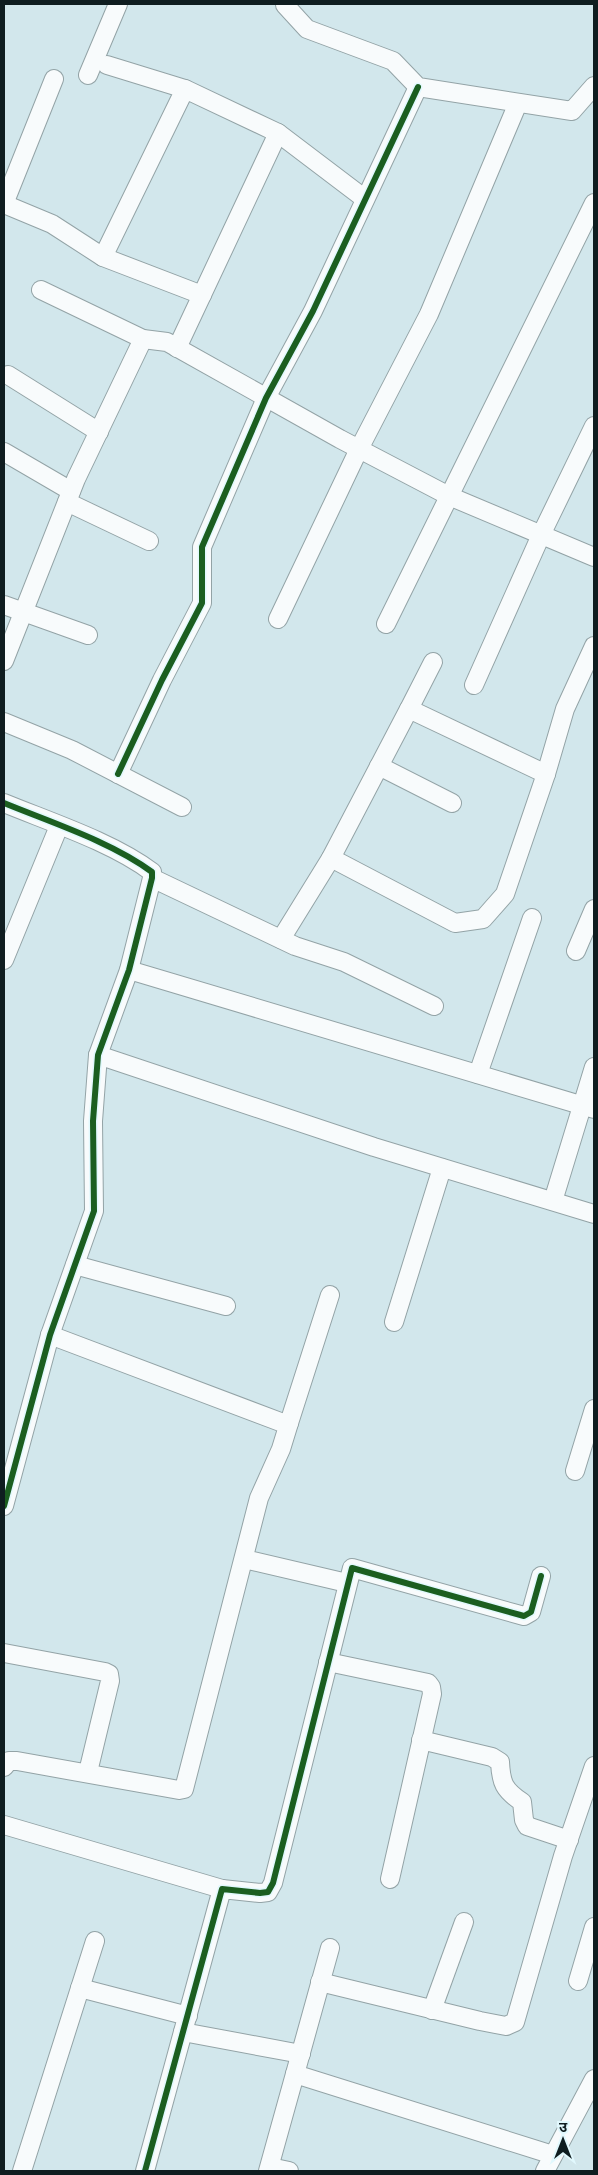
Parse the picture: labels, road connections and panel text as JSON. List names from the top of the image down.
{
  "north": "top"
}
